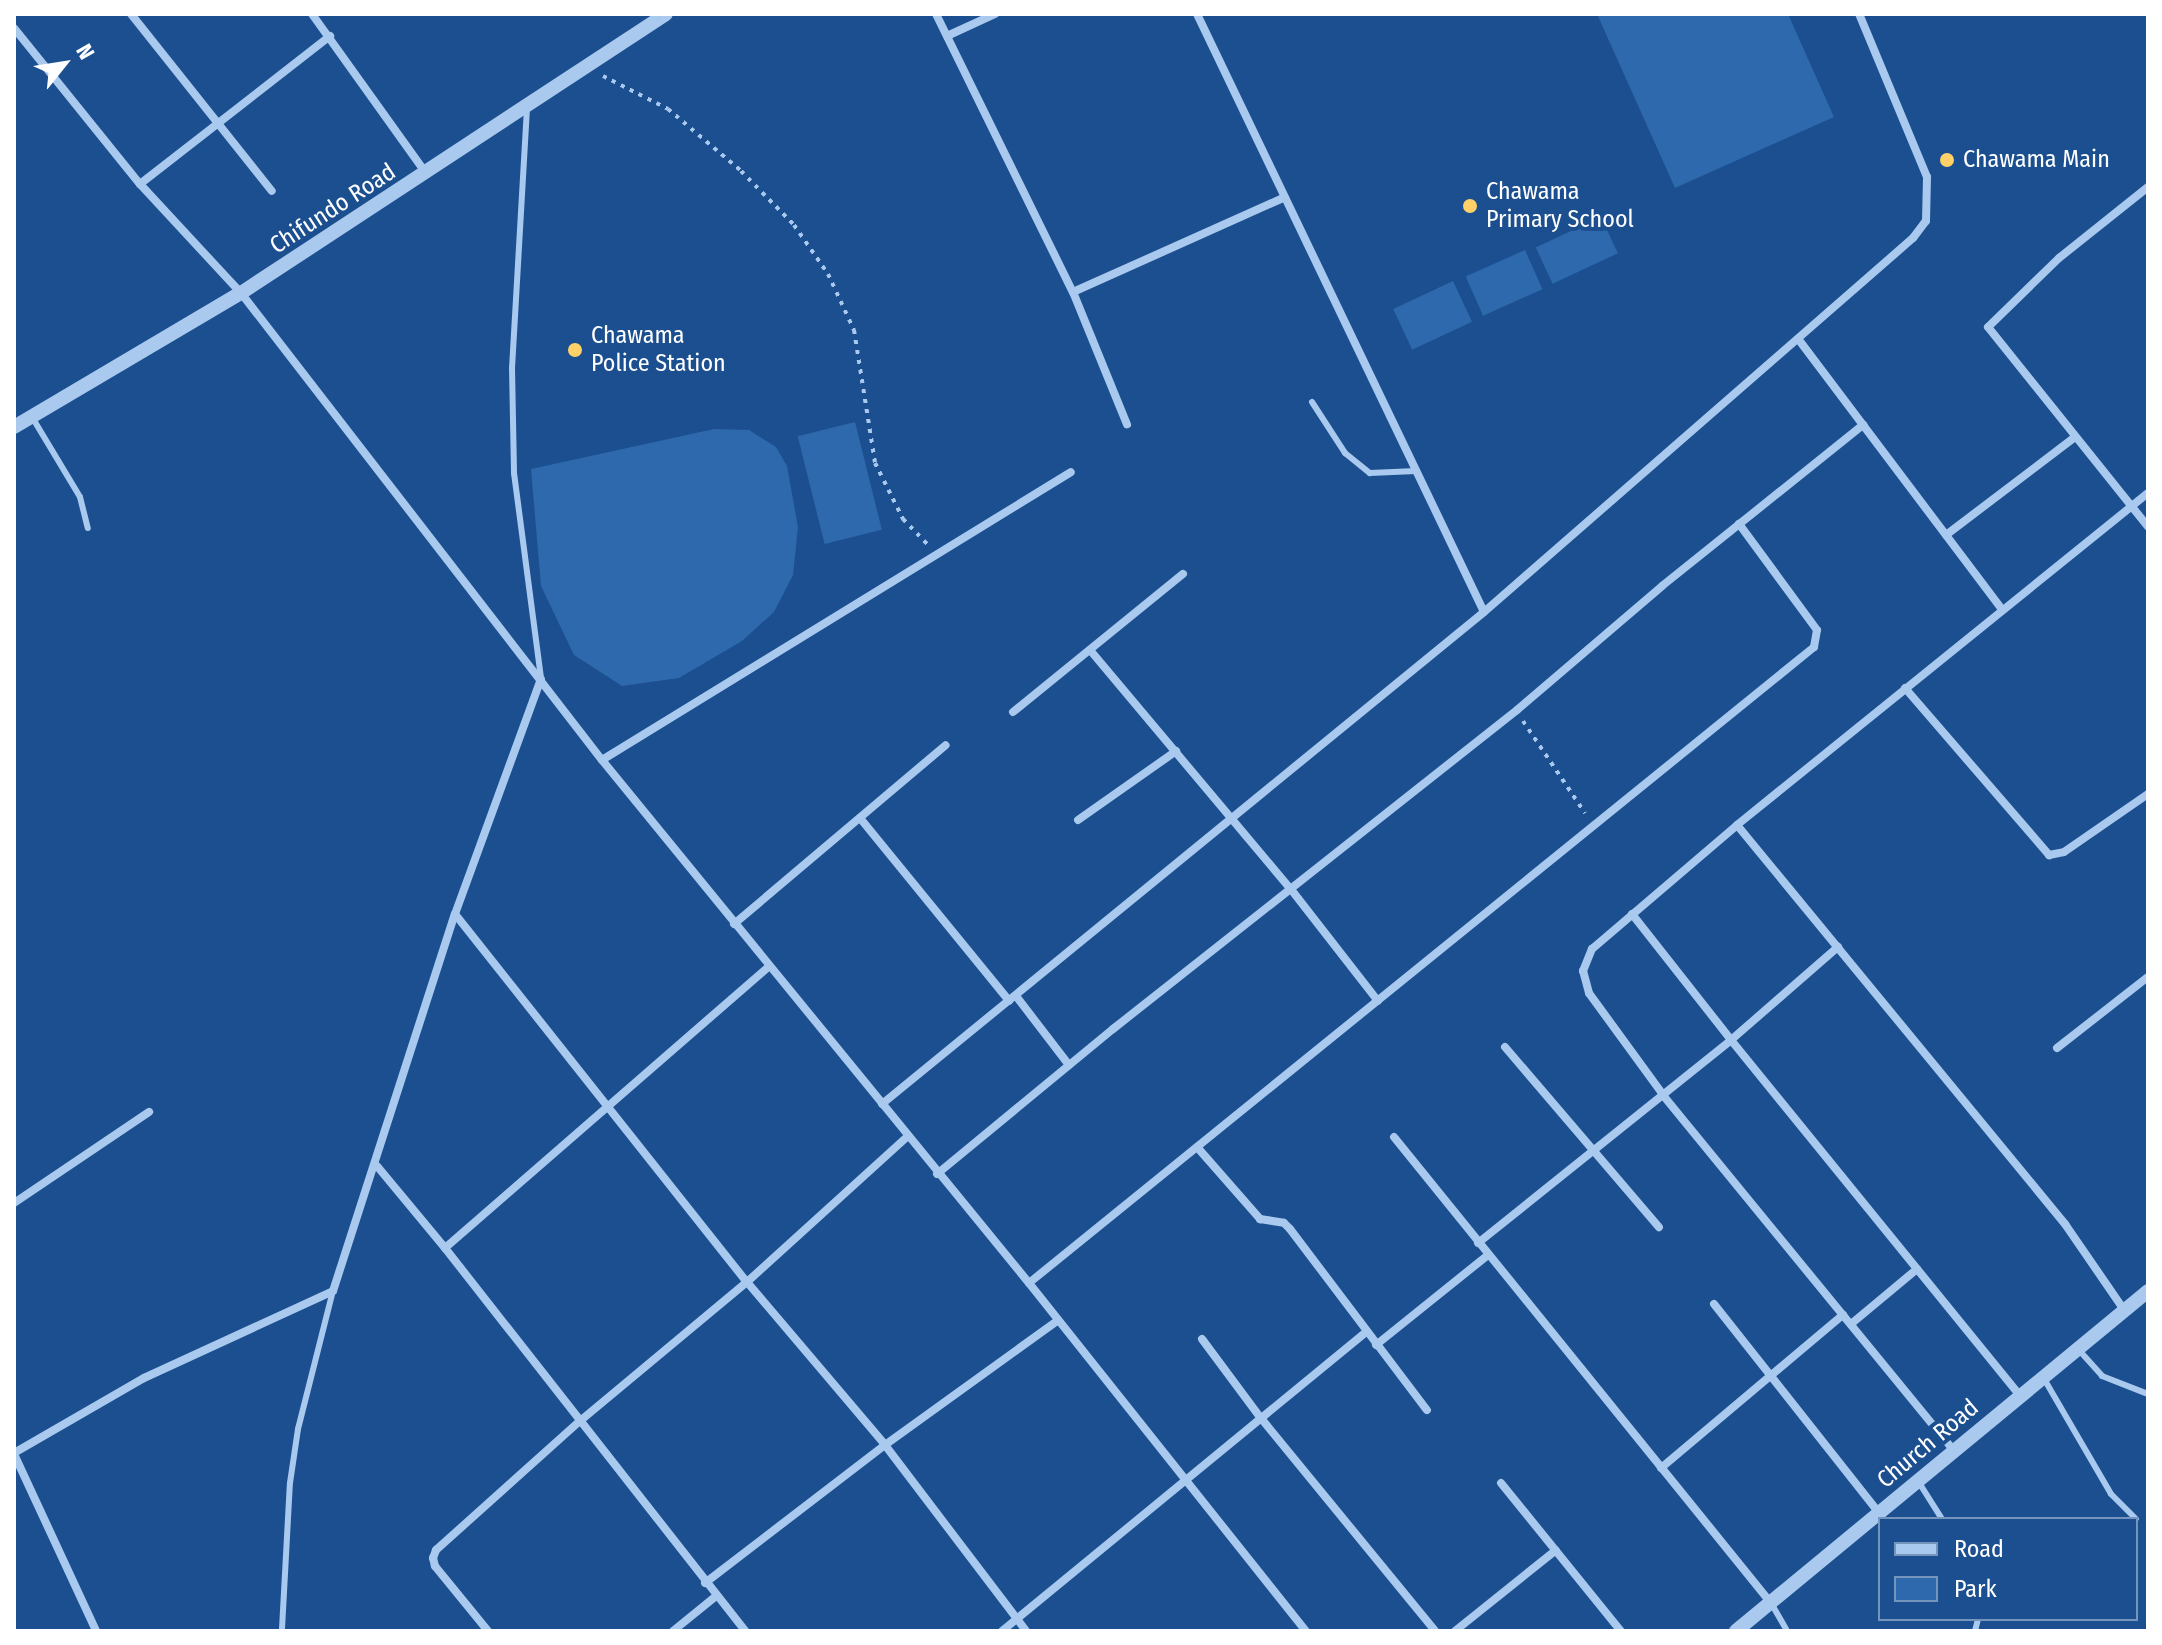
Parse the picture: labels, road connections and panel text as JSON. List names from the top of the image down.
{
  "streets": {
    "street": ["Chifundo Road", "Church Road"]
  },
  "places": ["Chawama Main", "Chawama Primary School", "Chawama Police Station"],
  "legend": ["Road", "Park"],
  "north": "top right"
}
